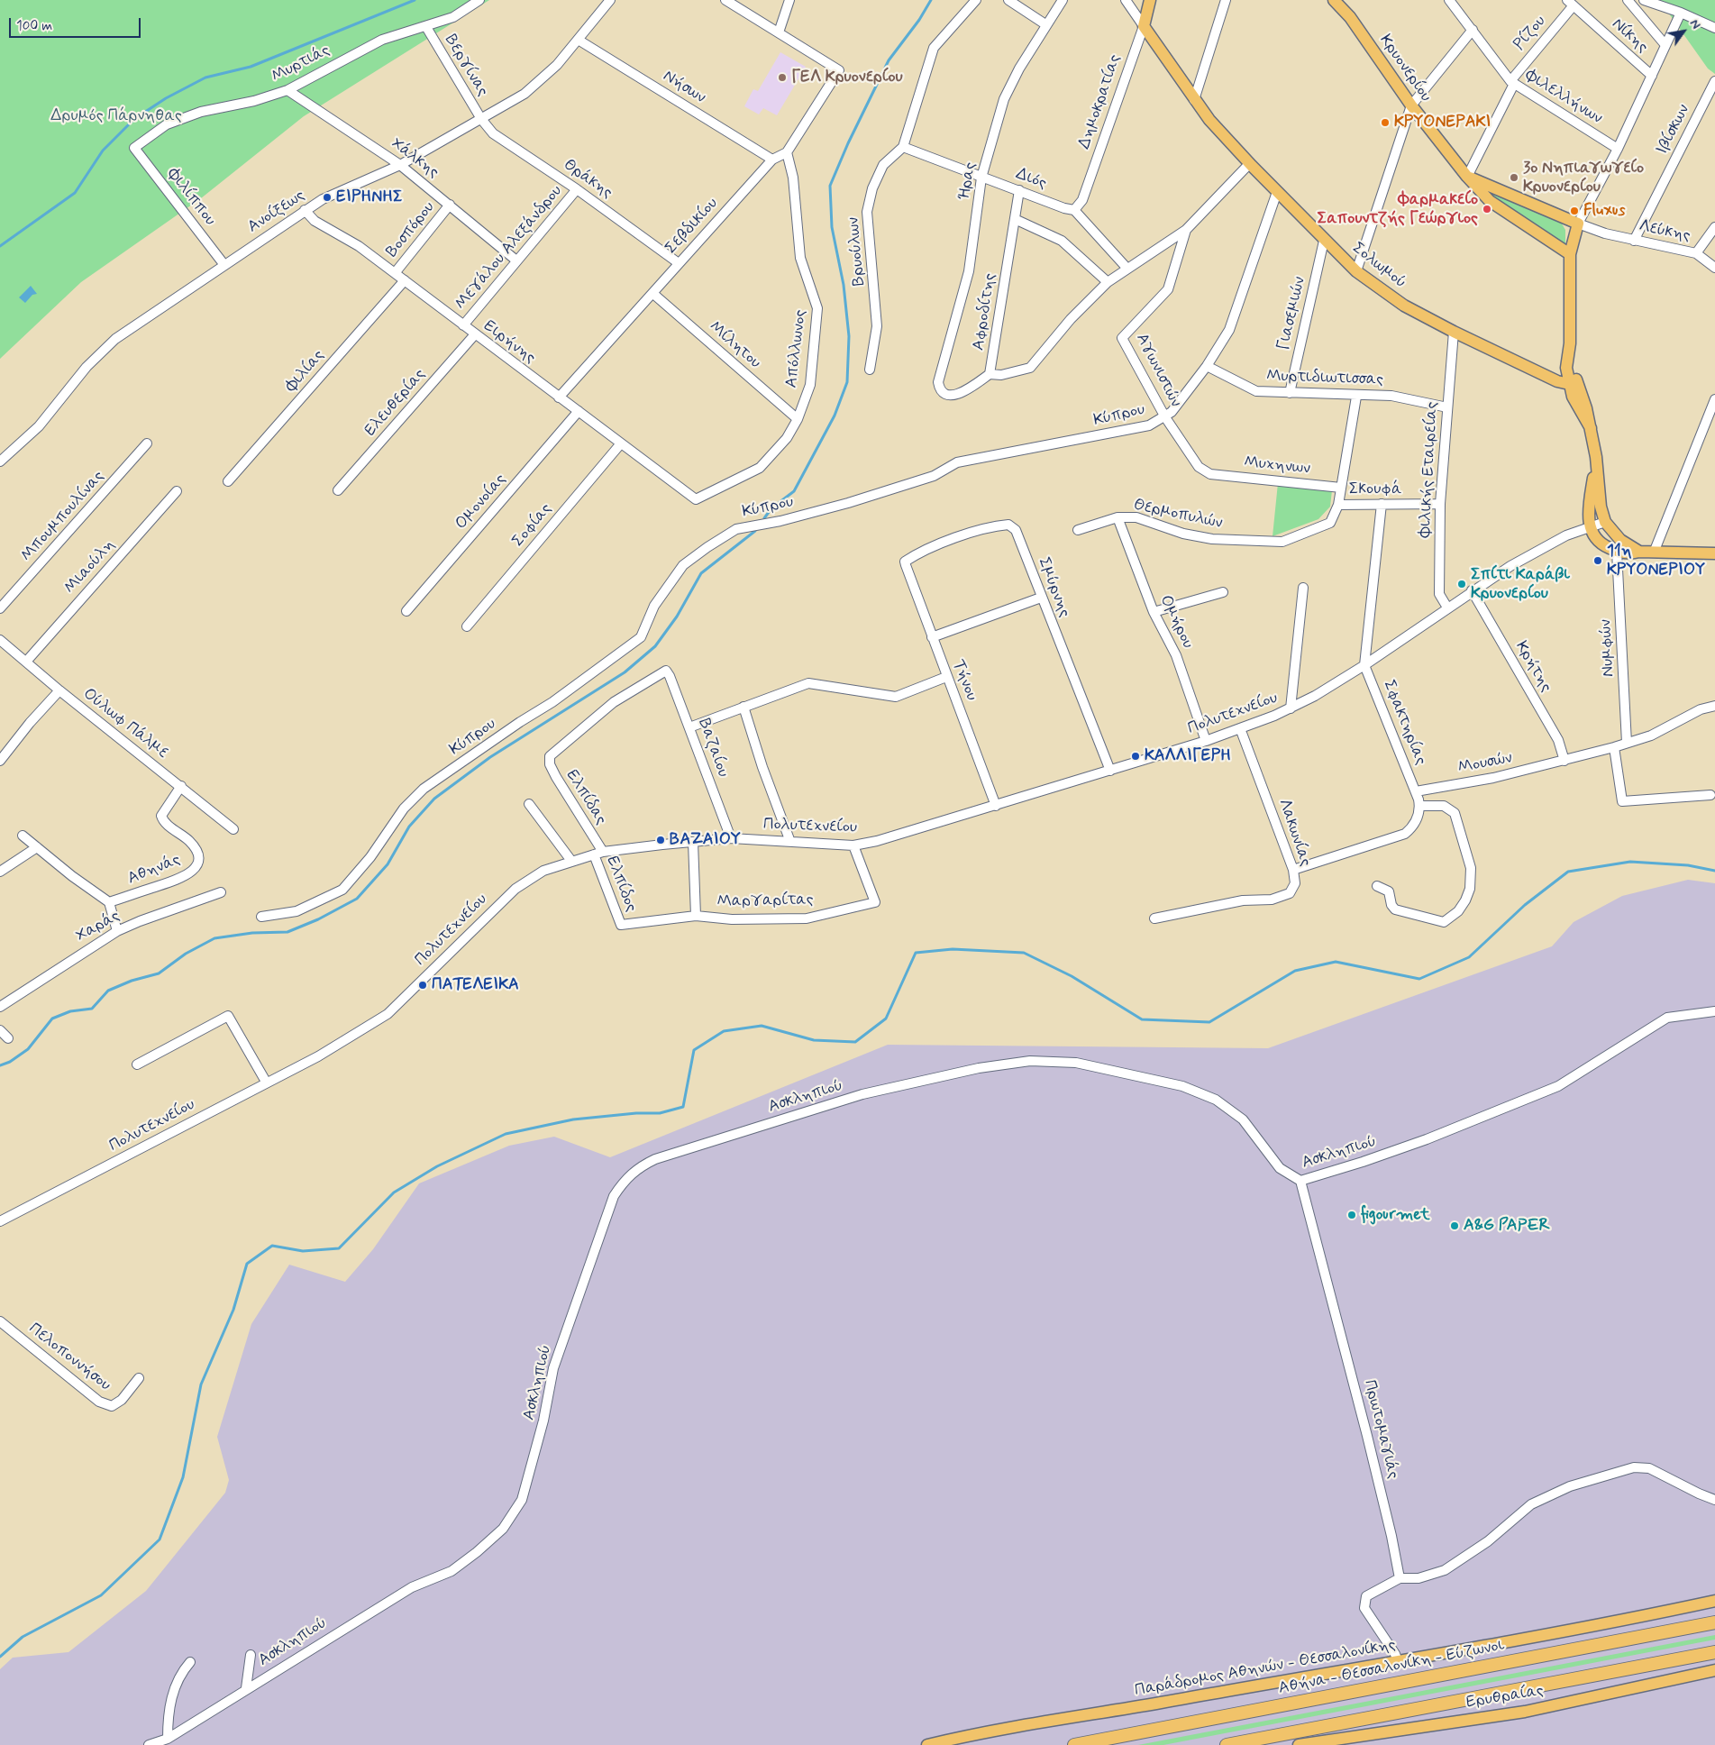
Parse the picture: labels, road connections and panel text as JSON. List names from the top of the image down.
{
  "streets": {
    "highway": ["Αθήνα - Θεσσαλονίκη - Εύζωνοι"],
    "main road": [
      "Κρυονερίου",
      "Δημοκρατίας",
      "Σολωμού",
      "Παράδρομος Αθηνών - Θεσσαλονίκης",
      "Ερυθραίας"
    ],
    "street": [
      "Ρίζου",
      "Νίκης",
      "Μυρτιάς",
      "Βεργίνας",
      "Νήσων",
      "Φιλελλήνων",
      "Ιβίσκων",
      "Χάλκης",
      "Θράκης",
      "Διός",
      "Ήρας",
      "Φιλίππου",
      "Ανοίξεως",
      "Σεβδικίου",
      "Βοσπόρου",
      "Λεύκης",
      "Μεγάλου Αλεξάνδρου",
      "Βρυούλων",
      "Αφροδίτης",
      "Γιασεμιών",
      "Ειρήνης",
      "Μίλητου",
      "Απόλλωνος",
      "Αγωνιστών",
      "Φιλίας",
      "Μυρτιδιωτισσας",
      "Ελευθερίας",
      "Κύπρου",
      "Μυχηνων",
      "Φιλικής Εταιρείας",
      "Σκουφά",
      "Ομονοίας",
      "Θερμοπυλών",
      "Μπουμπουλίνας",
      "Σοφίας",
      "Μιαούλη",
      "Σμύρνης",
      "Ομήρου",
      "Νυμφών",
      "Κρήτης",
      "Τήνου",
      "Πολυτεχνείου",
      "Σφακτηρίας",
      "Ούλωφ Πάλμε",
      "Βαζαίου",
      "Μουσών",
      "Ελπίδας",
      "Λακωνίας",
      "Αθηνάς",
      "Ελπίδος",
      "Μαργαρίτας",
      "Χαράς",
      "Ασκληπιού",
      "Πελοποννήσου",
      "Πρωτομαγιάς"
    ]
  },
  "crossings": [
    ["Ρίζου", "Νίκης"],
    ["Ρίζου", "Κρυονερίου"],
    ["Ρίζου", "Φιλελλήνων"],
    ["Μυρτιάς", "Βεργίνας"],
    ["Μυρτιάς", "Χάλκης"],
    ["Μυρτιάς", "Φιλίππου"],
    ["Βεργίνας", "Θράκης"],
    ["Βεργίνας", "Ανοίξεως"],
    ["Κρυονερίου", "Λεύκης"],
    ["Νήσων", "Ανοίξεως"],
    ["Νήσων", "Σεβδικίου"],
    ["Δημοκρατίας", "Διός"],
    ["Δημοκρατίας", "Σολωμού"],
    ["Ιβίσκων", "Λεύκης"],
    ["Χάλκης", "Ανοίξεως"],
    ["Χάλκης", "Βοσπόρου"],
    ["Χάλκης", "Μεγάλου Αλεξάνδρου"],
    ["Θράκης", "Ανοίξεως"],
    ["Θράκης", "Σεβδικίου"],
    ["Θράκης", "Μεγάλου Αλεξάνδρου"],
    ["Διός", "Ήρας"],
    ["Διός", "Βρυούλων"],
    ["Διός", "Αφροδίτης"],
    ["Ήρας", "Αφροδίτης"],
    ["Φιλίππου", "Ανοίξεως"],
    ["Ανοίξεως", "Ειρήνης"],
    ["Σεβδικίου", "Ειρήνης"],
    ["Σεβδικίου", "Μίλητου"],
    ["Σεβδικίου", "Απόλλωνος"],
    ["Βοσπόρου", "Ειρήνης"],
    ["Μεγάλου Αλεξάνδρου", "Ειρήνης"],
    ["Σολωμού", "Γιασεμιών"],
    ["Σολωμού", "Κύπρου"],
    ["Σολωμού", "Φιλικής Εταιρείας"],
    ["Γιασεμιών", "Μυρτιδιωτισσας"],
    ["Ειρήνης", "Απόλλωνος"],
    ["Ειρήνης", "Φιλίας"],
    ["Ειρήνης", "Ελευθερίας"],
    ["Ειρήνης", "Ομονοίας"],
    ["Ειρήνης", "Σοφίας"],
    ["Μίλητου", "Απόλλωνος"],
    ["Αγωνιστών", "Κύπρου"],
    ["Αγωνιστών", "Μυχηνων"],
    ["Μυρτιδιωτισσας", "Κύπρου"],
    ["Μυρτιδιωτισσας", "Φιλικής Εταιρείας"],
    ["Φιλικής Εταιρείας", "Σκουφά"],
    ["Φιλικής Εταιρείας", "Πολυτεχνείου"],
    ["Σκουφά", "Θερμοπυλών"],
    ["Θερμοπυλών", "Ομήρου"],
    ["Μιαούλη", "Ούλωφ Πάλμε"],
    ["Σμύρνης", "Τήνου"],
    ["Σμύρνης", "Πολυτεχνείου"],
    ["Ομήρου", "Πολυτεχνείου"],
    ["Νυμφών", "Μουσών"],
    ["Κρήτης", "Πολυτεχνείου"],
    ["Κρήτης", "Μουσών"],
    ["Τήνου", "Πολυτεχνείου"],
    ["Πολυτεχνείου", "Σφακτηρίας"],
    ["Πολυτεχνείου", "Βαζαίου"],
    ["Πολυτεχνείου", "Ελπίδας"],
    ["Πολυτεχνείου", "Λακωνίας"],
    ["Πολυτεχνείου", "Ελπίδος"],
    ["Πολυτεχνείου", "Μαργαρίτας"],
    ["Σφακτηρίας", "Μουσών"],
    ["Ούλωφ Πάλμε", "Αθηνάς"],
    ["Βαζαίου", "Ελπίδας"],
    ["Ελπίδας", "Ελπίδος"],
    ["Ελπίδος", "Μαργαρίτας"],
    ["Ασκληπιού", "Πρωτομαγιάς"]
  ],
  "parks": ["Δρυμός Πάρνηθας"],
  "places": [
    "ΓΕΛ Κρυονερίου",
    "ΚΡΥΟΝΕΡΑΚΙ",
    "3ο Νηπιαγωγείο Κρυονερίου",
    "ΕΙΡΗΝΗΣ",
    "Φαρμακείο Σαπουντζής Γεώργιος",
    "Fluxus",
    "11η ΚΡΥΟΝΕΡΙΟΥ",
    "Σπίτι Καράβι Κρυονερίου",
    "ΚΑΛΛΙΓΕΡΗ",
    "ΒΑΖΑΙΟΥ",
    "ΠΑΤΕΛΕΙΚΑ",
    "figourmet",
    "A&G PAPER"
  ],
  "scale_bar": "100 m",
  "north": "top right"
}
